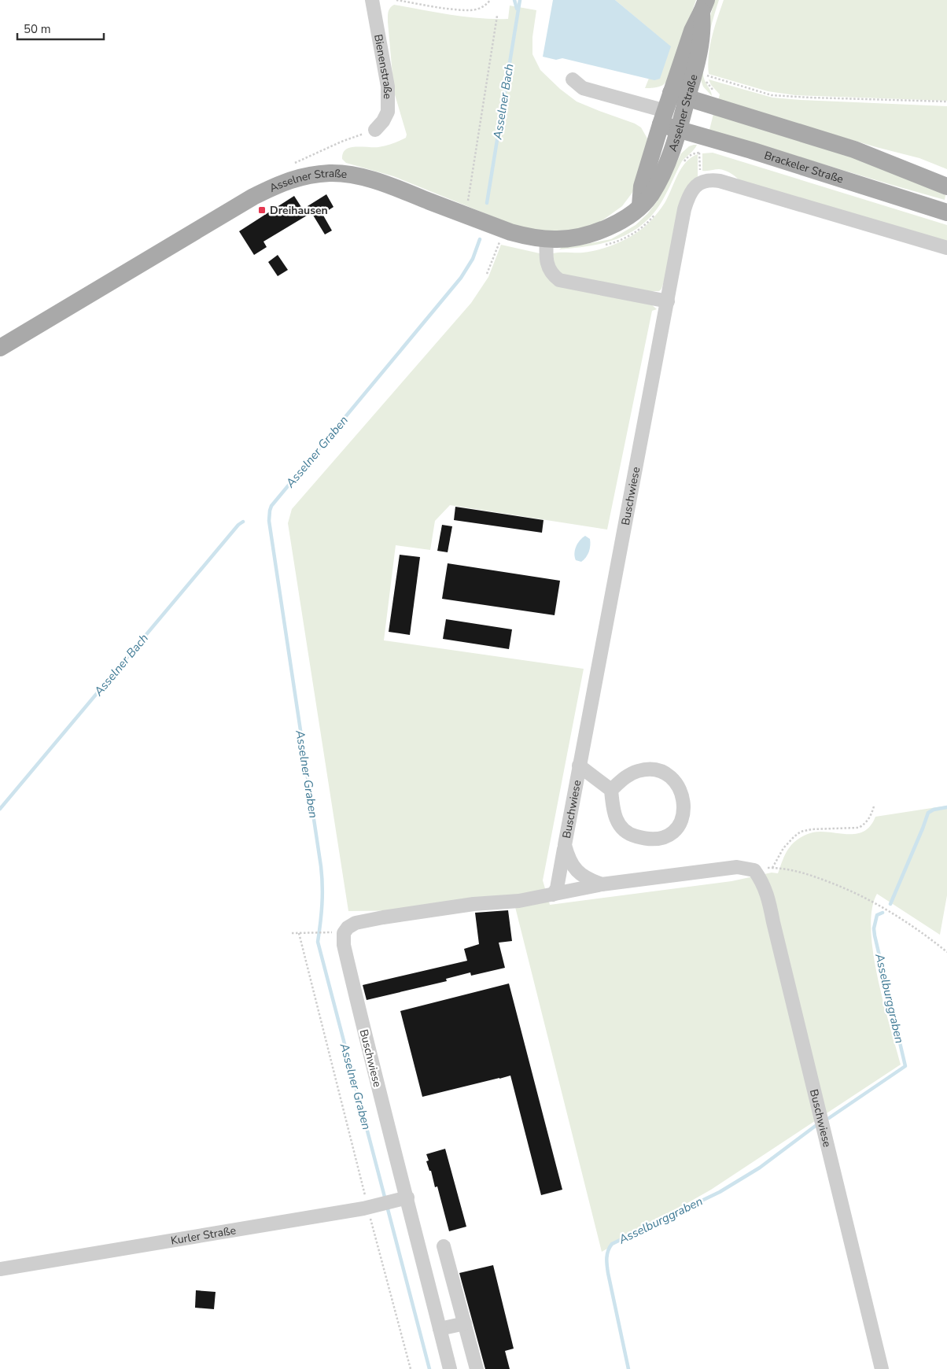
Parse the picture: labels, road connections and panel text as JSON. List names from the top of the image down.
{
  "streets": {
    "main road": ["Asselner Straße", "Brackeler Straße"],
    "street": ["Bienenstraße", "Buschwiese", "Kurler Straße"]
  },
  "crossings": [
    ["Asselner Straße", "Brackeler Straße"],
    ["Buschwiese", "Kurler Straße"]
  ],
  "water": ["Asselner Bach", "Asselner Graben", "Asselburggraben"],
  "places": {
    "transit": ["Dreihausen"]
  },
  "scale_bar": "50 m"
}
